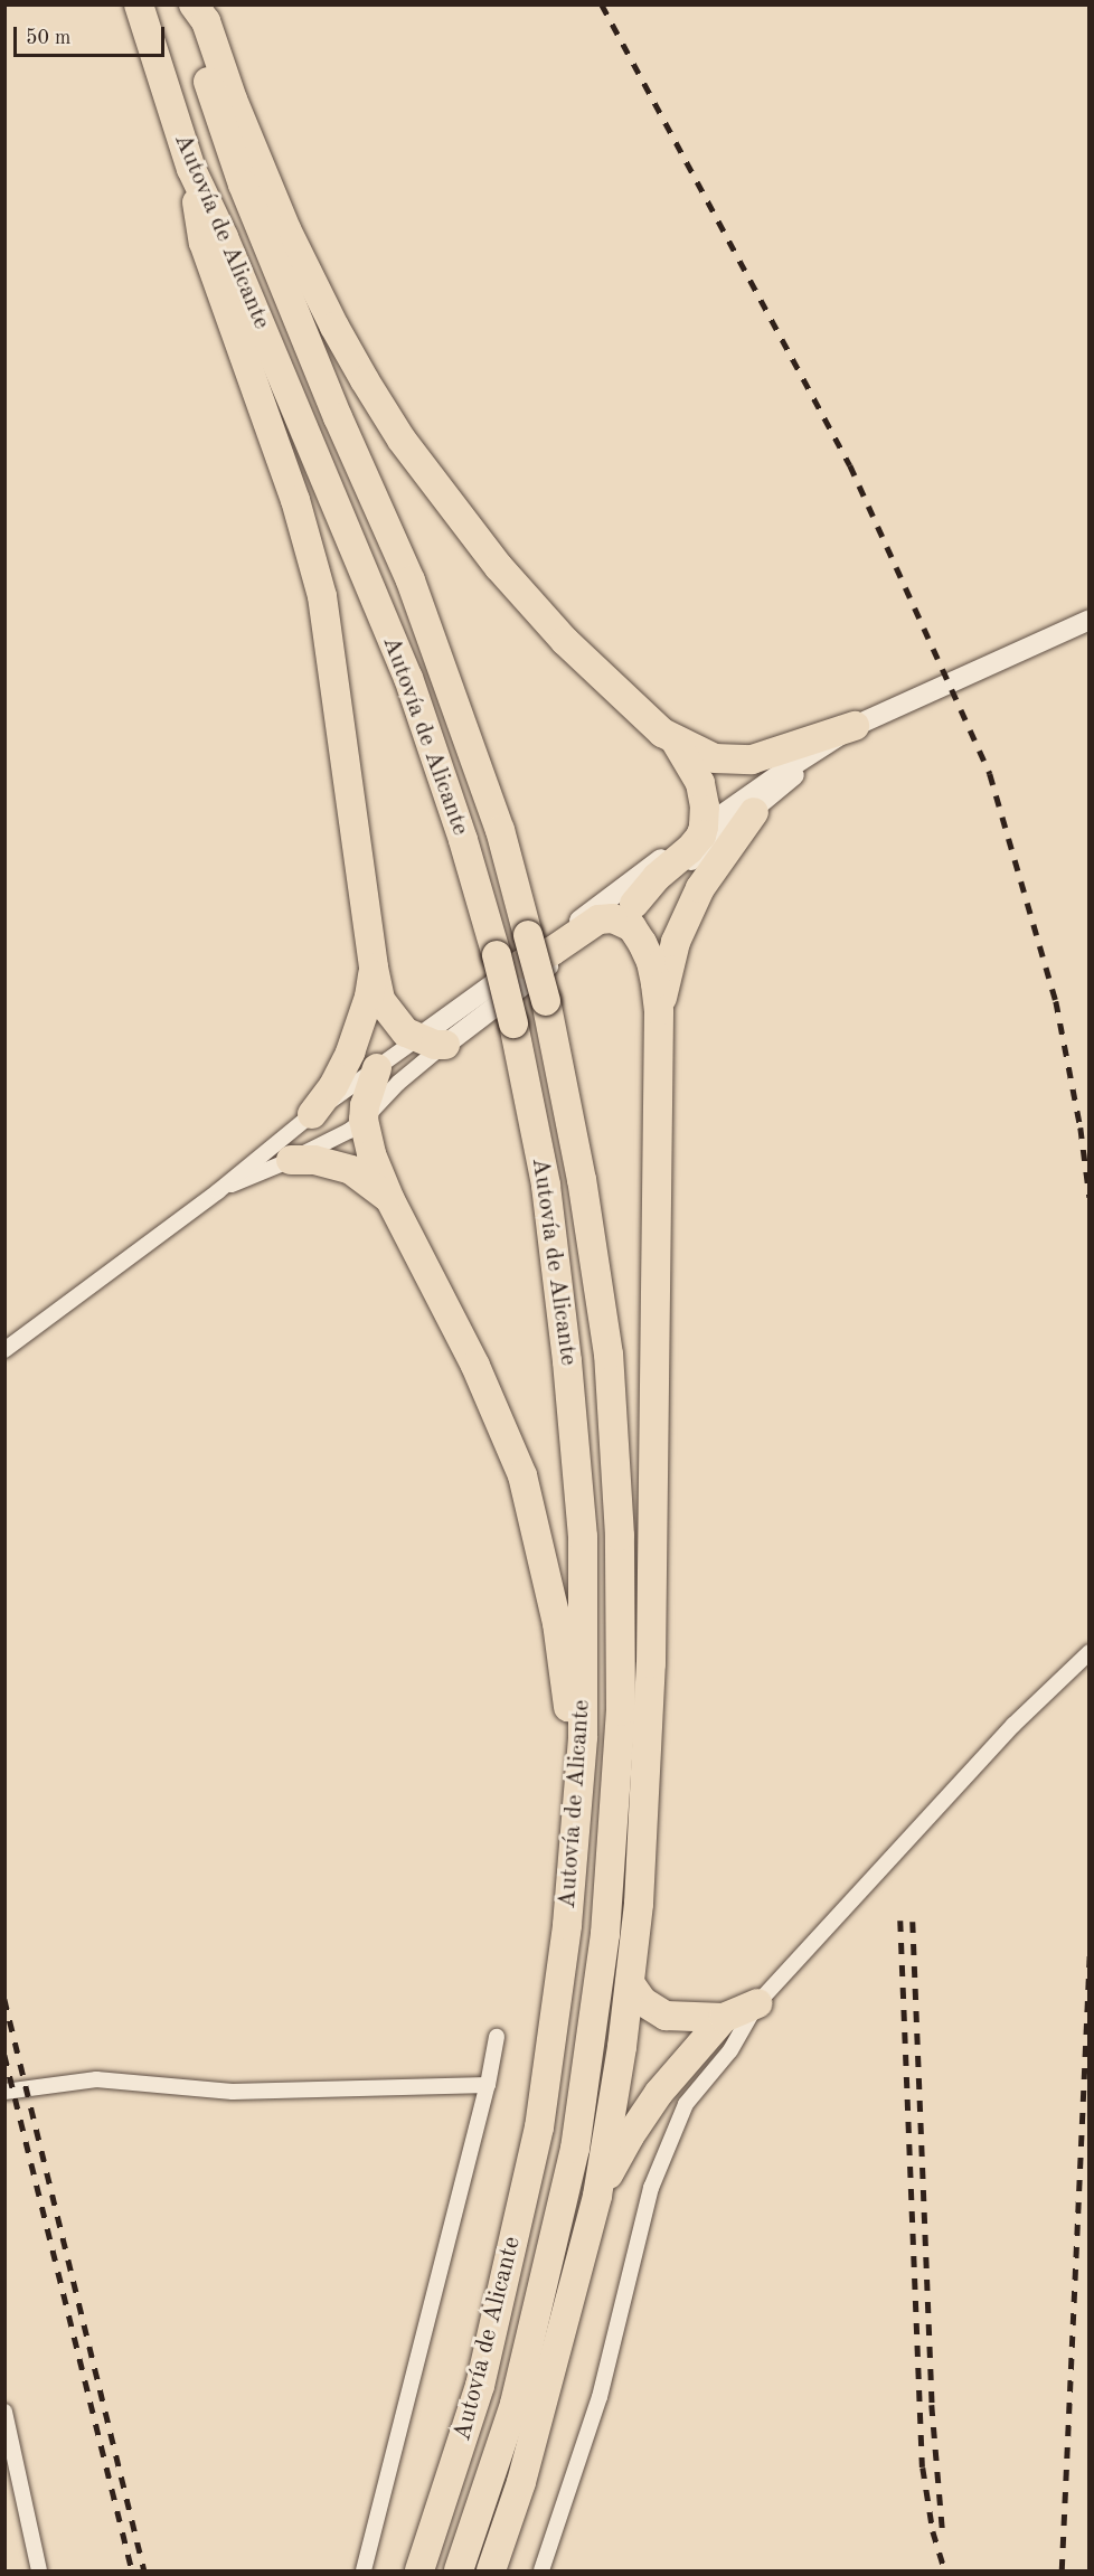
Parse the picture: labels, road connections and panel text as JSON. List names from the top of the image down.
{
  "streets": {
    "highway": ["Autovía de Alicante"]
  },
  "scale_bar": "50 m"
}
